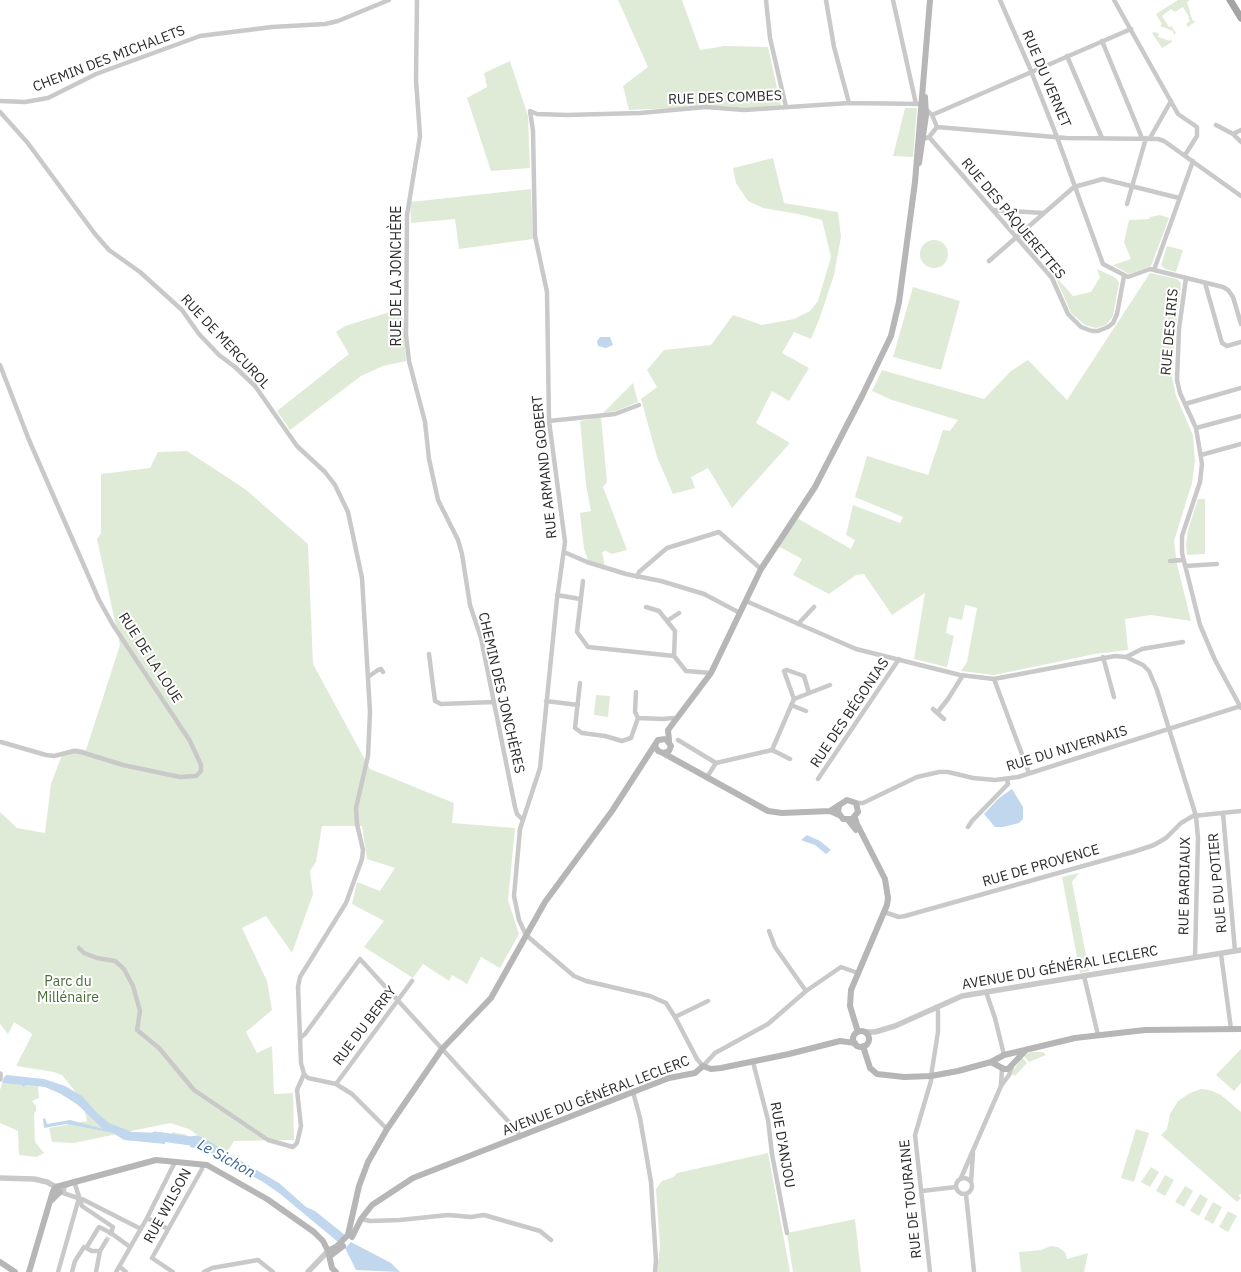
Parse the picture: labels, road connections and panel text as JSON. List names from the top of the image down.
{
  "streets": {
    "main road": ["AVENUE DU GÉNÉRAL LECLERC"],
    "street": [
      "CHEMIN DES MICHALETS",
      "RUE DU VERNET",
      "RUE DES COMBES",
      "RUE DES PÂQUERETTES",
      "RUE DE LA JONCHÈRE",
      "RUE DES IRIS",
      "RUE DE MERCUROL",
      "RUE ARMAND GOBERT",
      "RUE DE LA LOUE",
      "CHEMIN DES JONCHÈRES",
      "RUE DES BÉGONIAS",
      "RUE DU NIVERNAIS",
      "RUE DE PROVENCE",
      "RUE DU POTIER",
      "RUE BARDIAUX",
      "RUE DU BERRY",
      "RUE D'ANJOU",
      "RUE DE TOURAINE",
      "RUE WILSON"
    ]
  },
  "crossings": [
    ["RUE DES COMBES", "RUE ARMAND GOBERT"],
    ["RUE DE LA JONCHÈRE", "CHEMIN DES JONCHÈRES"],
    ["RUE DES IRIS", "RUE DU NIVERNAIS"],
    ["RUE ARMAND GOBERT", "CHEMIN DES JONCHÈRES"],
    ["RUE DU NIVERNAIS", "RUE BARDIAUX"],
    ["RUE DE PROVENCE", "RUE BARDIAUX"],
    ["RUE DU POTIER", "AVENUE DU GÉNÉRAL LECLERC"],
    ["RUE BARDIAUX", "AVENUE DU GÉNÉRAL LECLERC"],
    ["AVENUE DU GÉNÉRAL LECLERC", "RUE D'ANJOU"],
    ["AVENUE DU GÉNÉRAL LECLERC", "RUE DE TOURAINE"]
  ],
  "water": ["Le Sichon"],
  "parks": ["Parc du Millénaire"]
}
